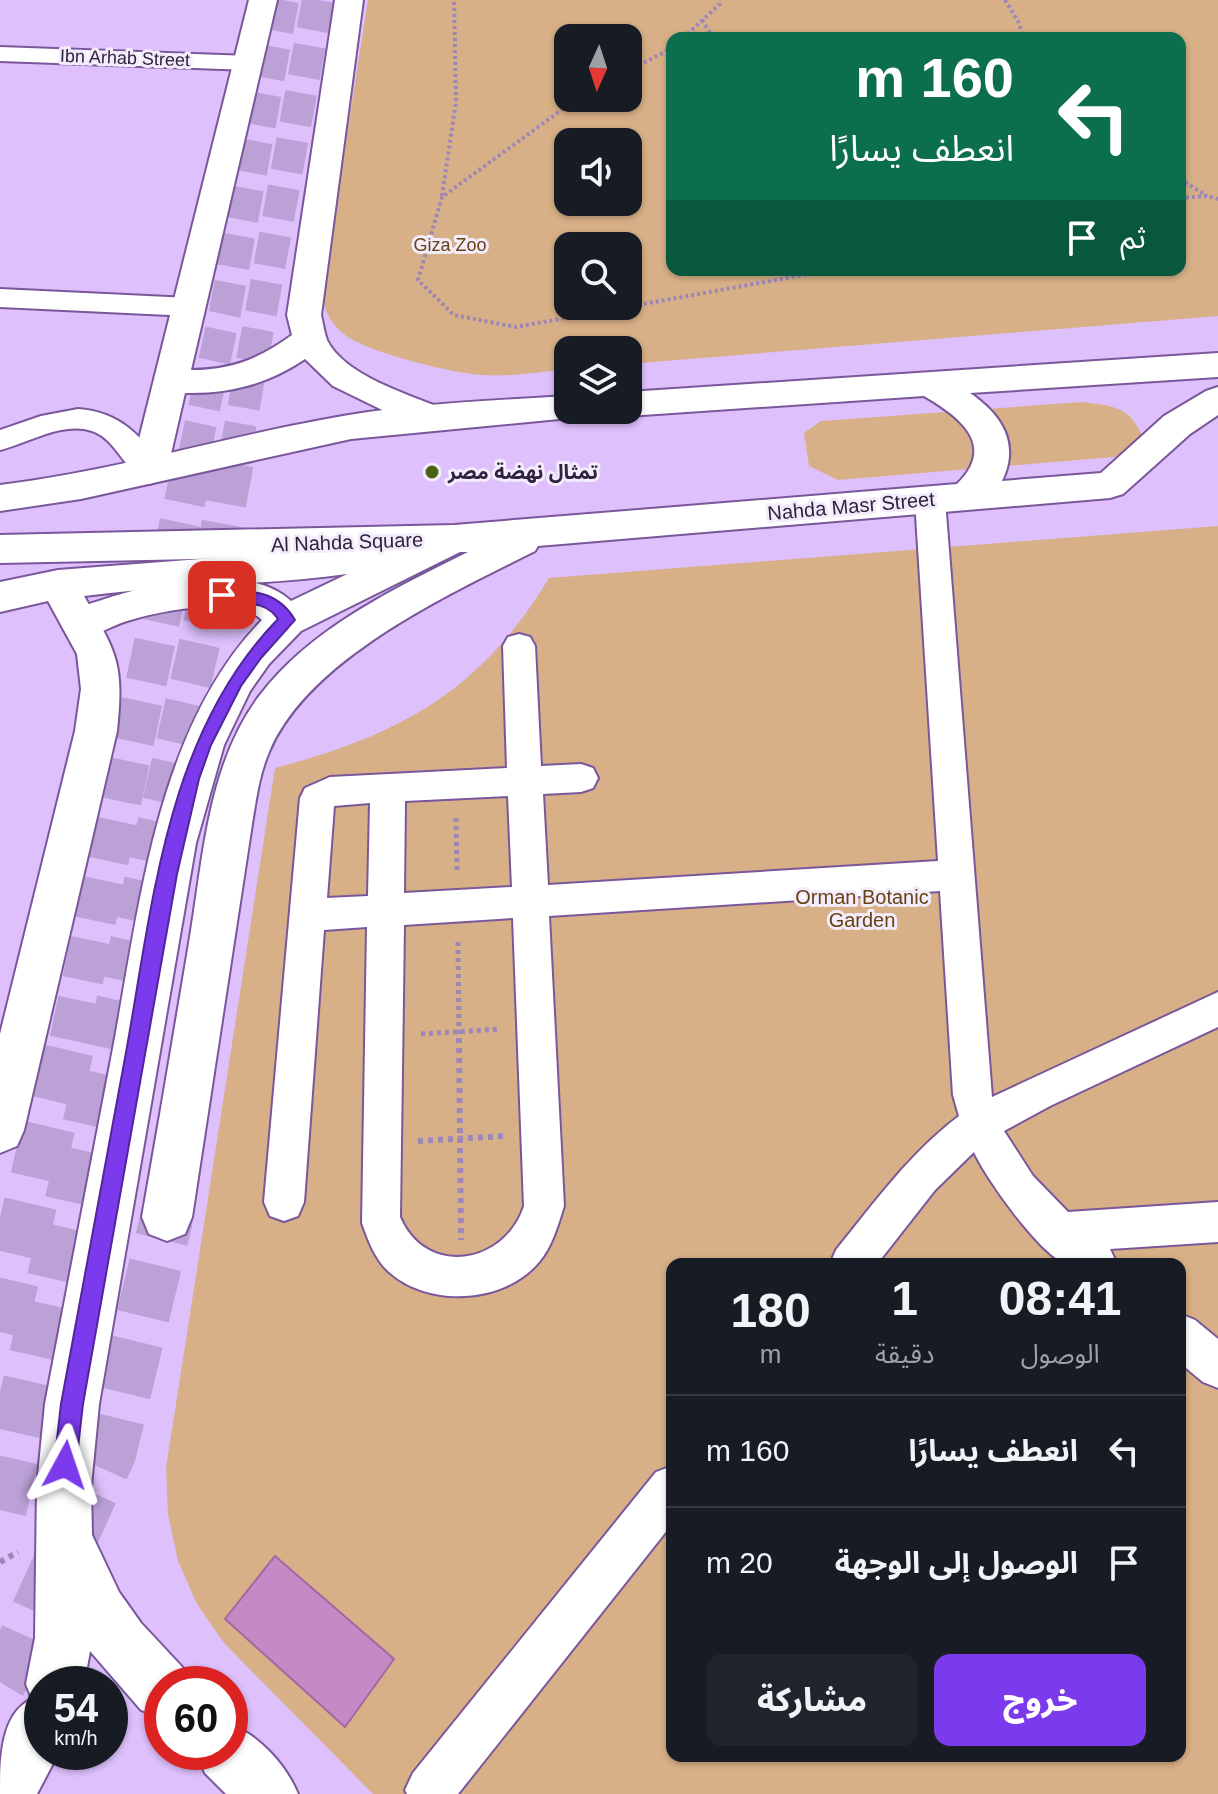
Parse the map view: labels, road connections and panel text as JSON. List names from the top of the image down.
{
  "streets": {
    "main road": ["Nahda Masr Street", "Al Nahda Square"],
    "street": ["Ibn Arhab Street"]
  },
  "crossings": [
    ["Nahda Masr Street", "Al Nahda Square"]
  ],
  "parks": ["Giza Zoo", "Orman Botanic Garden"],
  "places": ["تمثال نهضة مصر"],
  "north": "bottom",
  "page": {
    "turn": ["160 m", "انعطف يسارًا"],
    "then": "ثم",
    "eta": [
      "08:41",
      "الوصول",
      "1",
      "دقيقة",
      "180",
      "m"
    ],
    "list": [
      {
        "name": "انعطف يسارًا",
        "value": "160 m"
      },
      {
        "name": "الوصول إلى الوجهة",
        "value": "20 m"
      }
    ],
    "buttons": ["خروج", "مشاركة"],
    "speed": "54 km/h",
    "limit": "60"
  }
}
